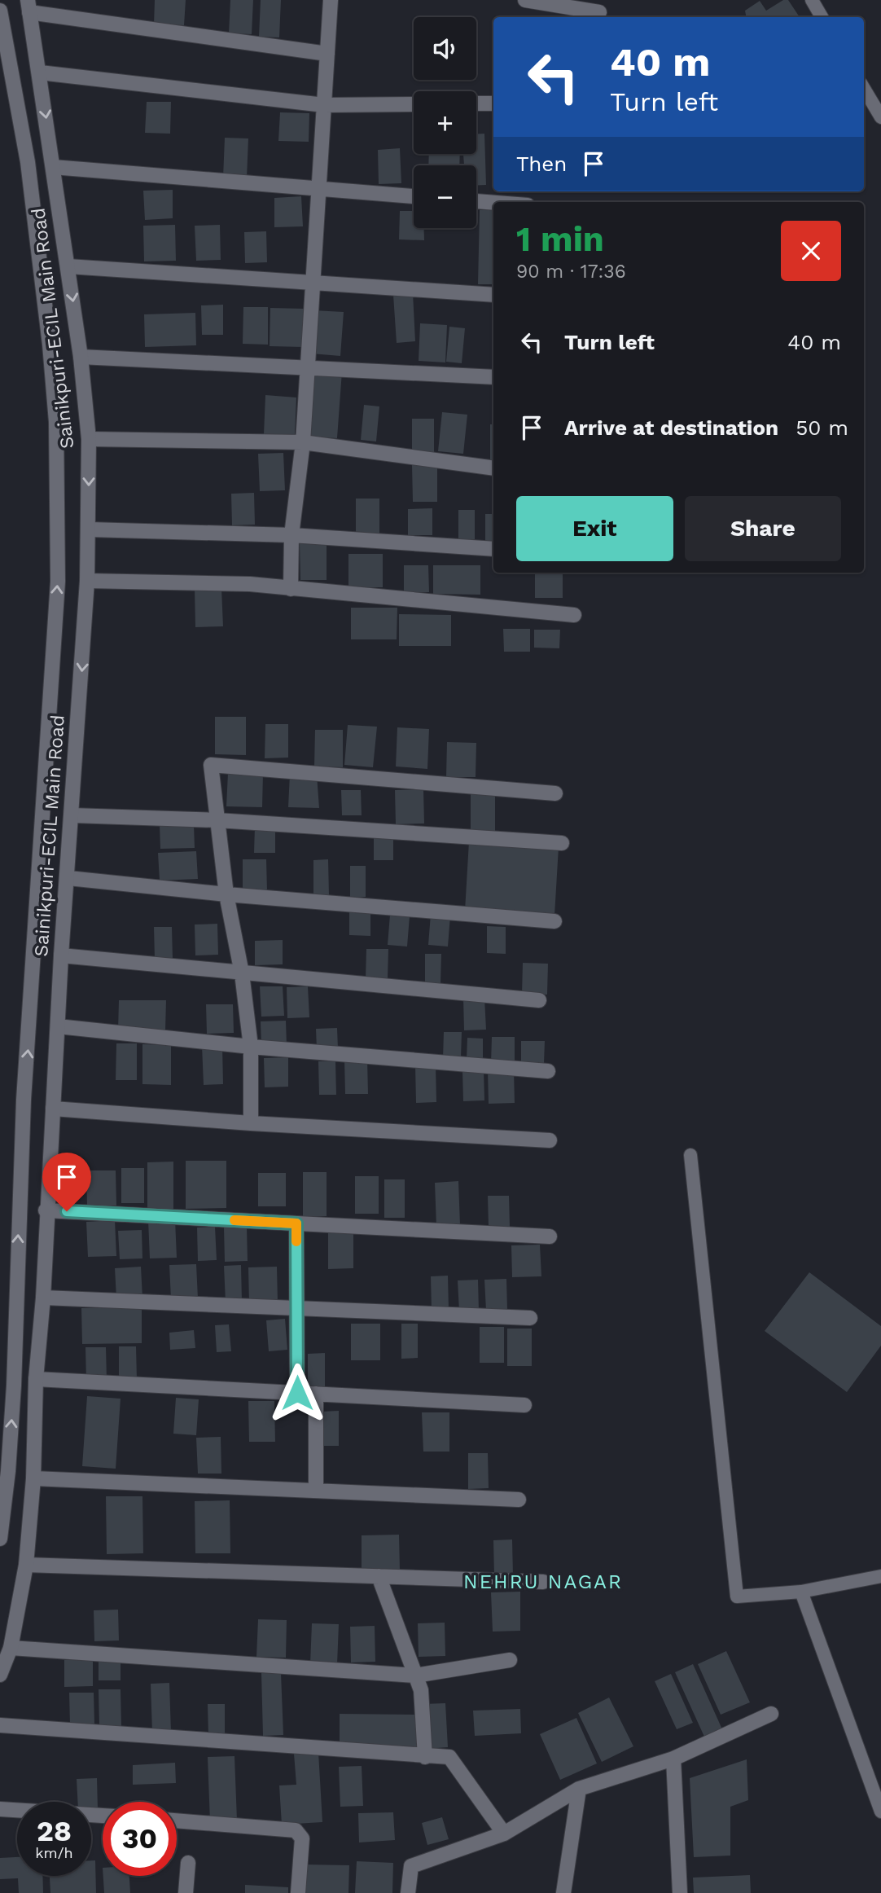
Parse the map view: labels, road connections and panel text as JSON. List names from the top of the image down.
{
  "streets": {
    "street": ["Sainikpuri-ECIL Main Road"]
  },
  "districts": ["NEHRU NAGAR"],
  "page": {
    "map_buttons": ["+", "−"],
    "turn": ["40 m", "Turn left"],
    "then": "Then",
    "heading": ["1 min", "90 m · 17:36"],
    "list": [
      {
        "name": "Turn left",
        "value": "40 m"
      },
      {
        "name": "Arrive at destination",
        "value": "50 m"
      }
    ],
    "buttons": ["Exit", "Share"],
    "speed": "28 km/h",
    "limit": "30"
  }
}
